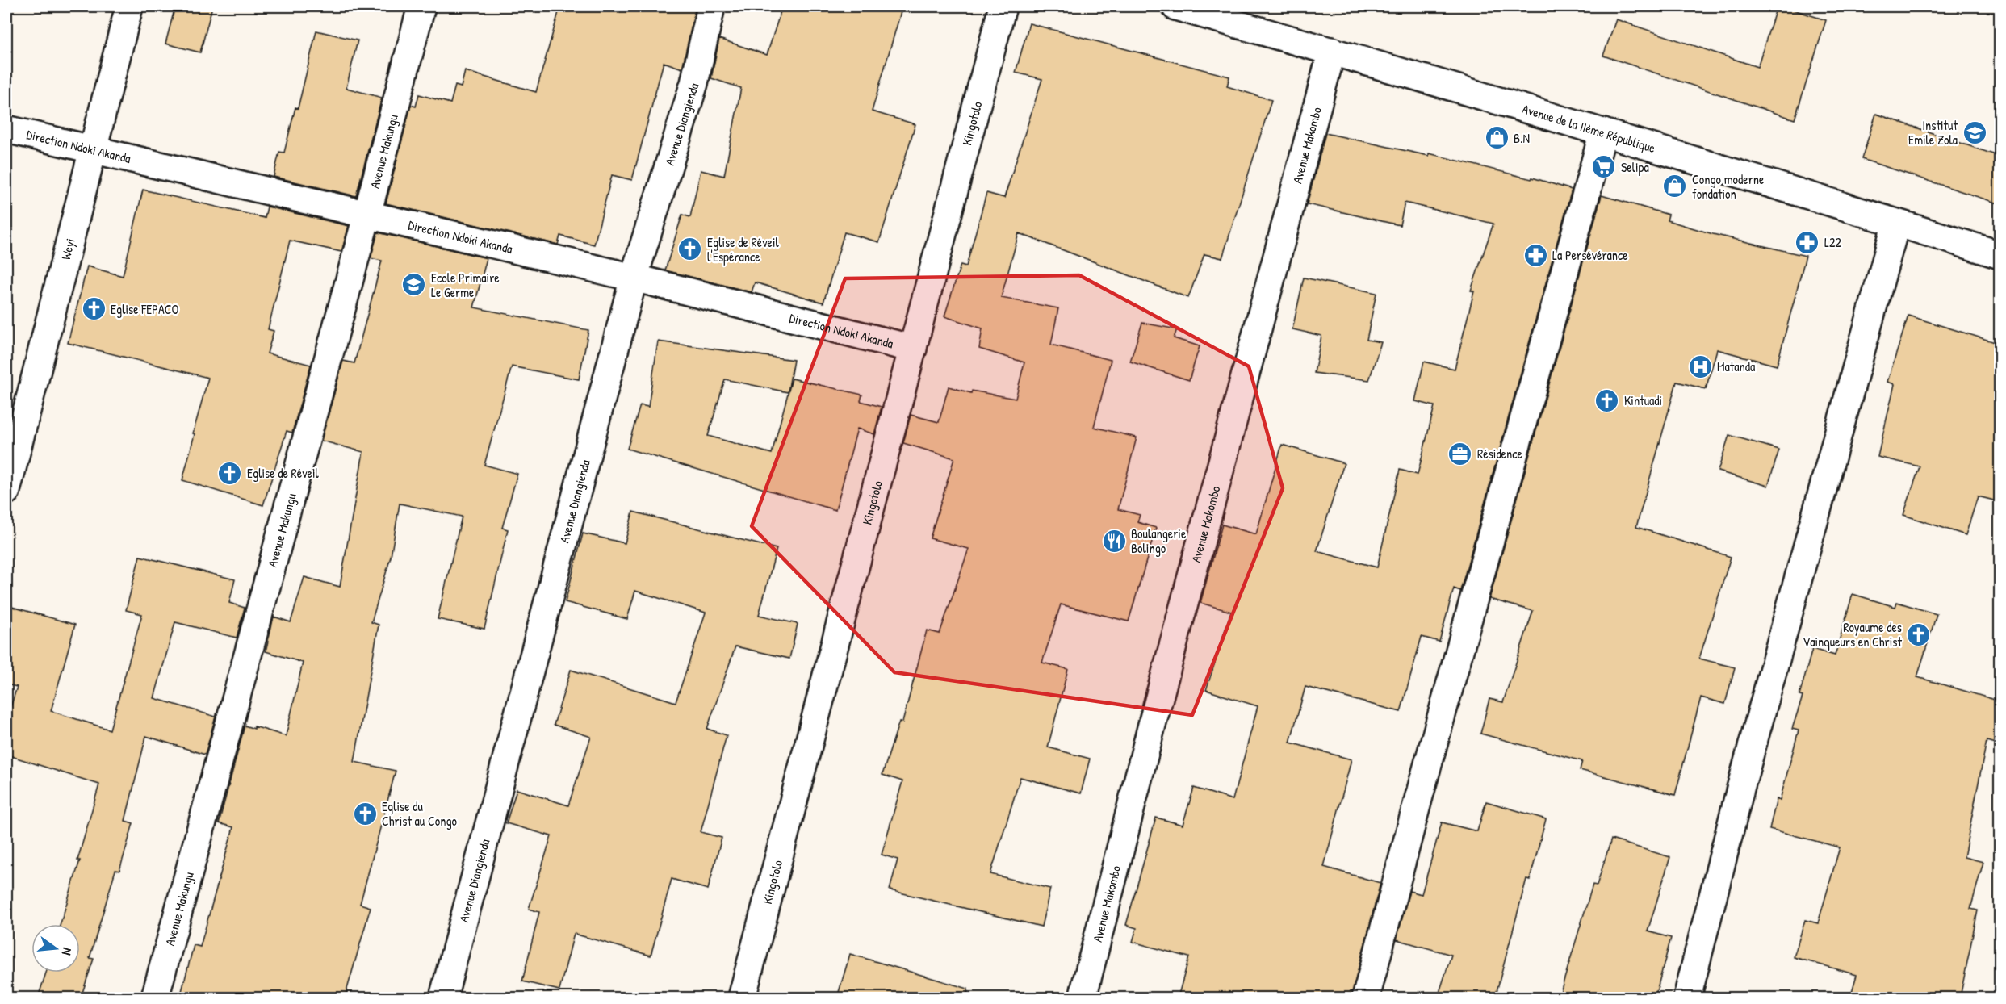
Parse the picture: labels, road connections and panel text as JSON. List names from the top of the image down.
{
  "streets": {
    "street": [
      "Kingotolo",
      "Avenue Diangienda",
      "Avenue de la IIème République",
      "Avenue Makombo",
      "Direction Ndoki Akanda",
      "Avenue Makungu",
      "Weyi"
    ]
  },
  "crossings": [
    ["Kingotolo", "Direction Ndoki Akanda"],
    ["Avenue Diangienda", "Direction Ndoki Akanda"],
    ["Avenue de la IIème République", "Avenue Makombo"],
    ["Direction Ndoki Akanda", "Avenue Makungu"],
    ["Direction Ndoki Akanda", "Weyi"]
  ],
  "places": {
    "school or university": ["Institut Emile Zola", "Ecole Primaire Le Germe"],
    "shop": ["B.N", "Congo moderne fondation"],
    "supermarket": ["Selipa"],
    "pharmacy": ["L22", "La Persévérance"],
    "church": [
      "Eglise de Réveil l'Espérance",
      "Eglise FEPACO",
      "Kintuadi",
      "Eglise de Réveil",
      "Royaume des Vainqueurs en Christ",
      "Eglise du Christ au Congo"
    ],
    "hospital": ["Matanda"],
    "office": ["Résidence"],
    "restaurant": ["Boulangerie Bolingo"]
  },
  "north": "right"
}
